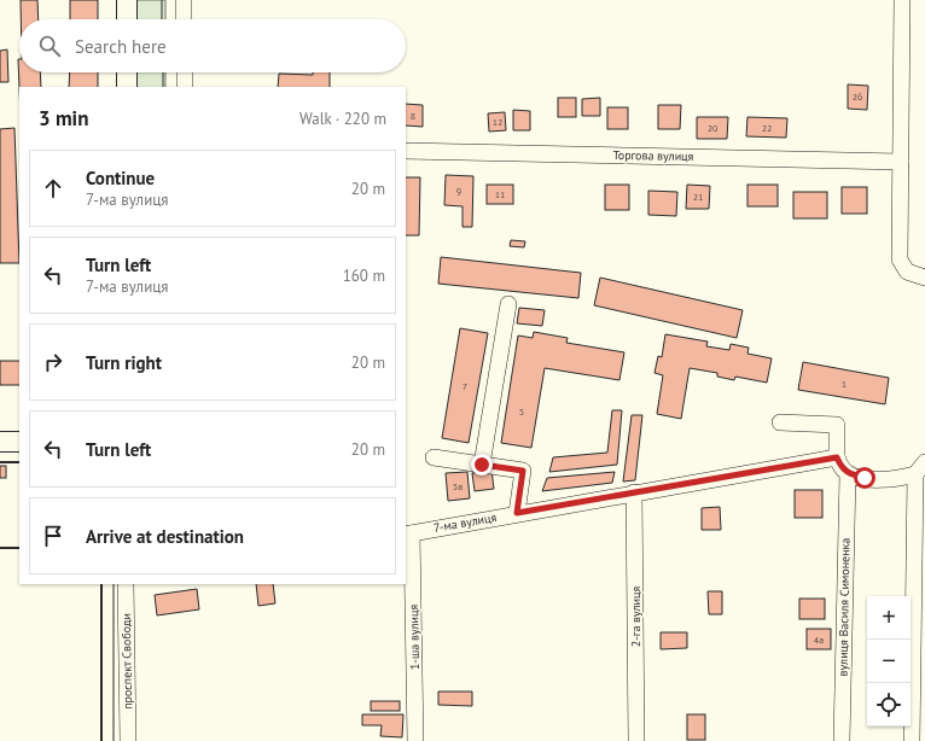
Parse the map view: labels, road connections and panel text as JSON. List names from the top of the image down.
{
  "streets": {
    "street": [
      "Торгова вулиця",
      "7-ма вулиця",
      "вулиця Василя Симоненка",
      "2-га вулиця",
      "1-ша вулиця",
      "проспект Свободи"
    ]
  },
  "crossings": [
    ["7-ма вулиця", "2-га вулиця"],
    ["7-ма вулиця", "1-ша вулиця"]
  ],
  "house_numbers": [
    "26",
    "8",
    "12",
    "20",
    "22",
    "9",
    "11",
    "21",
    "1",
    "7",
    "5",
    "5а",
    "4а"
  ],
  "page": {
    "search": "Search here",
    "heading": ["3 min", "Walk · 220 m"],
    "list": [
      ["Continue", "7-ма вулиця", "20 m"],
      ["Turn left", "7-ма вулиця", "160 m"],
      ["Turn right", "20 m"],
      ["Turn left", "20 m"],
      "Arrive at destination"
    ],
    "map_buttons": ["+", "−"]
  }
}
